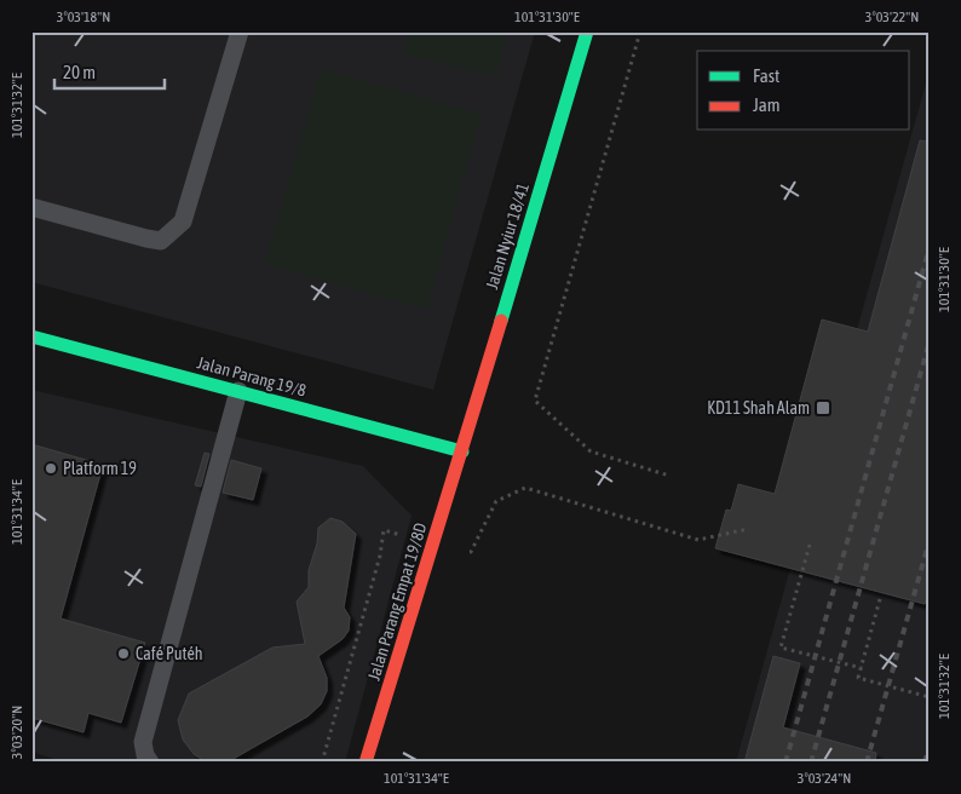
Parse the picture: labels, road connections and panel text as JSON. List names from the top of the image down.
{
  "streets": {
    "street": ["Jalan Nyiur 18/41", "Jalan Parang 19/8", "Jalan Parang Empat 19/8D"]
  },
  "crossings": [
    ["Jalan Nyiur 18/41", "Jalan Parang 19/8"],
    ["Jalan Nyiur 18/41", "Jalan Parang Empat 19/8D"],
    ["Jalan Parang 19/8", "Jalan Parang Empat 19/8D"]
  ],
  "places": {
    "transit": ["KD11 Shah Alam"],
    "other": ["Platform 19", "Café Putéh"]
  },
  "legend": ["Fast", "Jam"],
  "scale_bar": "20 m",
  "coordinates": [
    "3°03'18\"N",
    "101°31'30\"E",
    "3°03'22\"N",
    "101°31'32\"E",
    "101°31'34\"E",
    "3°03'20\"N",
    "3°03'24\"N"
  ]
}
